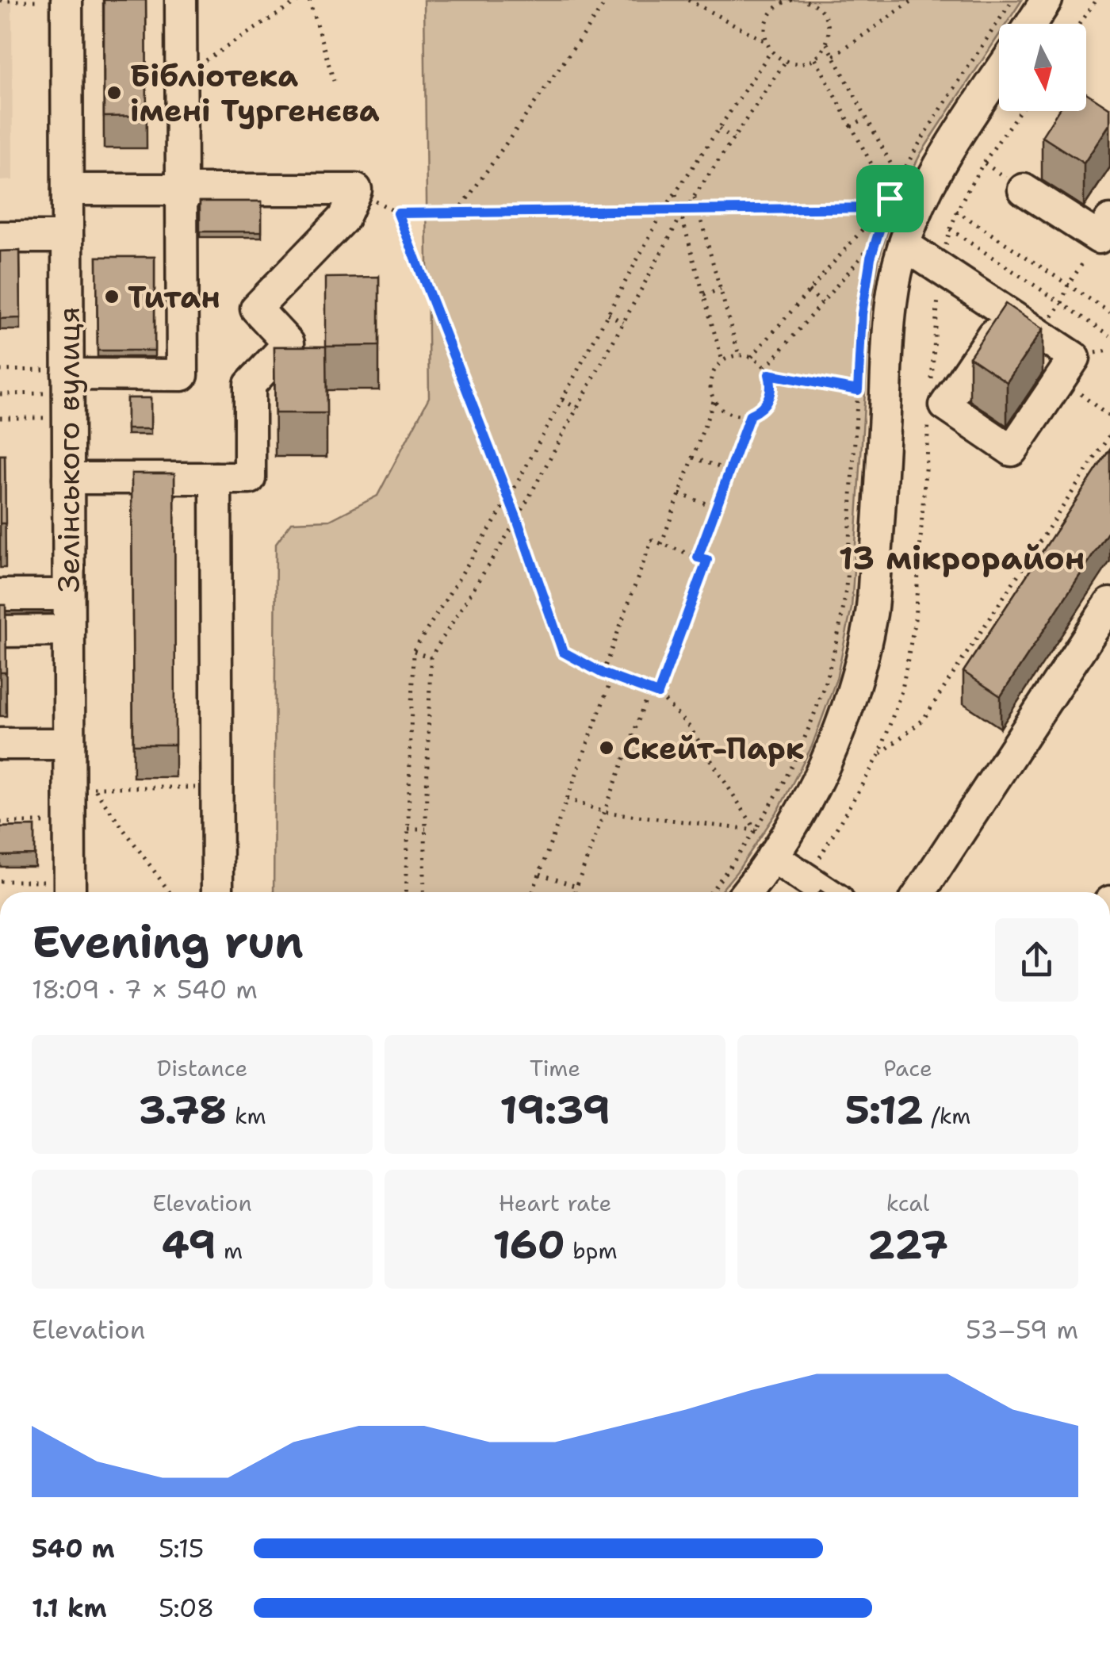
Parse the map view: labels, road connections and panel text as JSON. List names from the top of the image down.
{
  "streets": {
    "street": ["Зелінського вулиця"]
  },
  "districts": ["13 мікрорайон"],
  "places": ["Бібліотека імені Тургенєва", "Титан", "Скейт-Парк"],
  "north": "bottom",
  "page": {
    "heading": ["Evening run", "18:09 · 7 × 540 m"],
    "stats": [
      ["Distance", "3.78 km"],
      ["Time", "19:39"],
      ["Pace", "5:12 /km"],
      ["Elevation", "49 m"],
      ["Heart rate", "160 bpm"],
      ["kcal", "227"]
    ],
    "chart": ["Elevation", "53–59 m"],
    "list": [
      {
        "name": "540 m",
        "note": "5:15"
      },
      {
        "name": "1.1 km",
        "note": "5:08"
      }
    ]
  }
}
